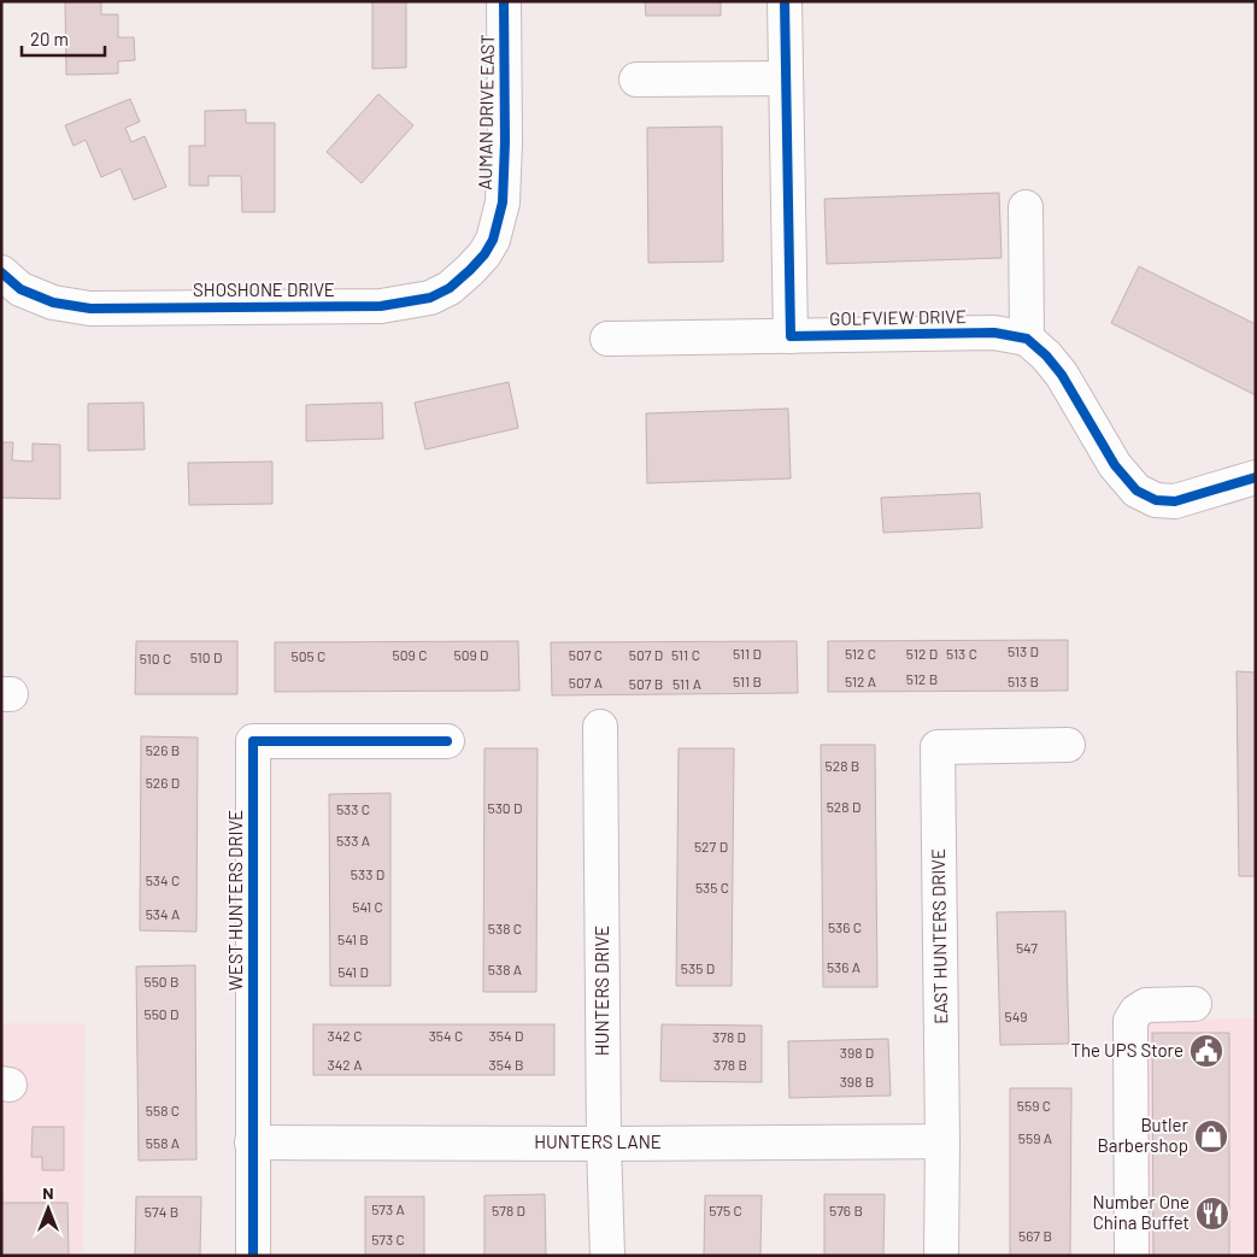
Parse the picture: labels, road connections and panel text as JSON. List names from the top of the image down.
{
  "streets": {
    "street": [
      "AUMAN DRIVE EAST",
      "SHOSHONE DRIVE",
      "GOLFVIEW DRIVE",
      "WEST HUNTERS DRIVE",
      "EAST HUNTERS DRIVE",
      "HUNTERS DRIVE",
      "HUNTERS LANE"
    ]
  },
  "crossings": [
    ["AUMAN DRIVE EAST", "SHOSHONE DRIVE"],
    ["WEST HUNTERS DRIVE", "HUNTERS LANE"],
    ["EAST HUNTERS DRIVE", "HUNTERS LANE"],
    ["HUNTERS DRIVE", "HUNTERS LANE"]
  ],
  "places": {
    "public building": ["The UPS Store"],
    "shop": ["Butler Barbershop"],
    "restaurant": ["Number One China Buffet"]
  },
  "house_numbers": [
    "513 D",
    "511 D",
    "512 C",
    "512 D",
    "513 C",
    "509 C",
    "509 D",
    "507 C",
    "507 D",
    "511 C",
    "505 C",
    "510 D",
    "510 C",
    "512 B",
    "511 B",
    "512 A",
    "513 B",
    "507 A",
    "507 B",
    "511 A",
    "526 B",
    "528 B",
    "526 D",
    "528 D",
    "530 D",
    "533 C",
    "533 A",
    "527 D",
    "533 D",
    "534 C",
    "535 C",
    "541 C",
    "534 A",
    "536 C",
    "538 C",
    "541 B",
    "547",
    "536 A",
    "535 D",
    "538 A",
    "541 D",
    "550 B",
    "550 D",
    "549",
    "342 C",
    "354 C",
    "354 D",
    "378 D",
    "398 D",
    "342 A",
    "354 B",
    "378 B",
    "398 B",
    "559 C",
    "558 C",
    "559 A",
    "558 A",
    "573 A",
    "578 D",
    "575 C",
    "576 B",
    "574 B",
    "567 B",
    "573 C"
  ],
  "scale_bar": "20 m",
  "north": "top"
}
